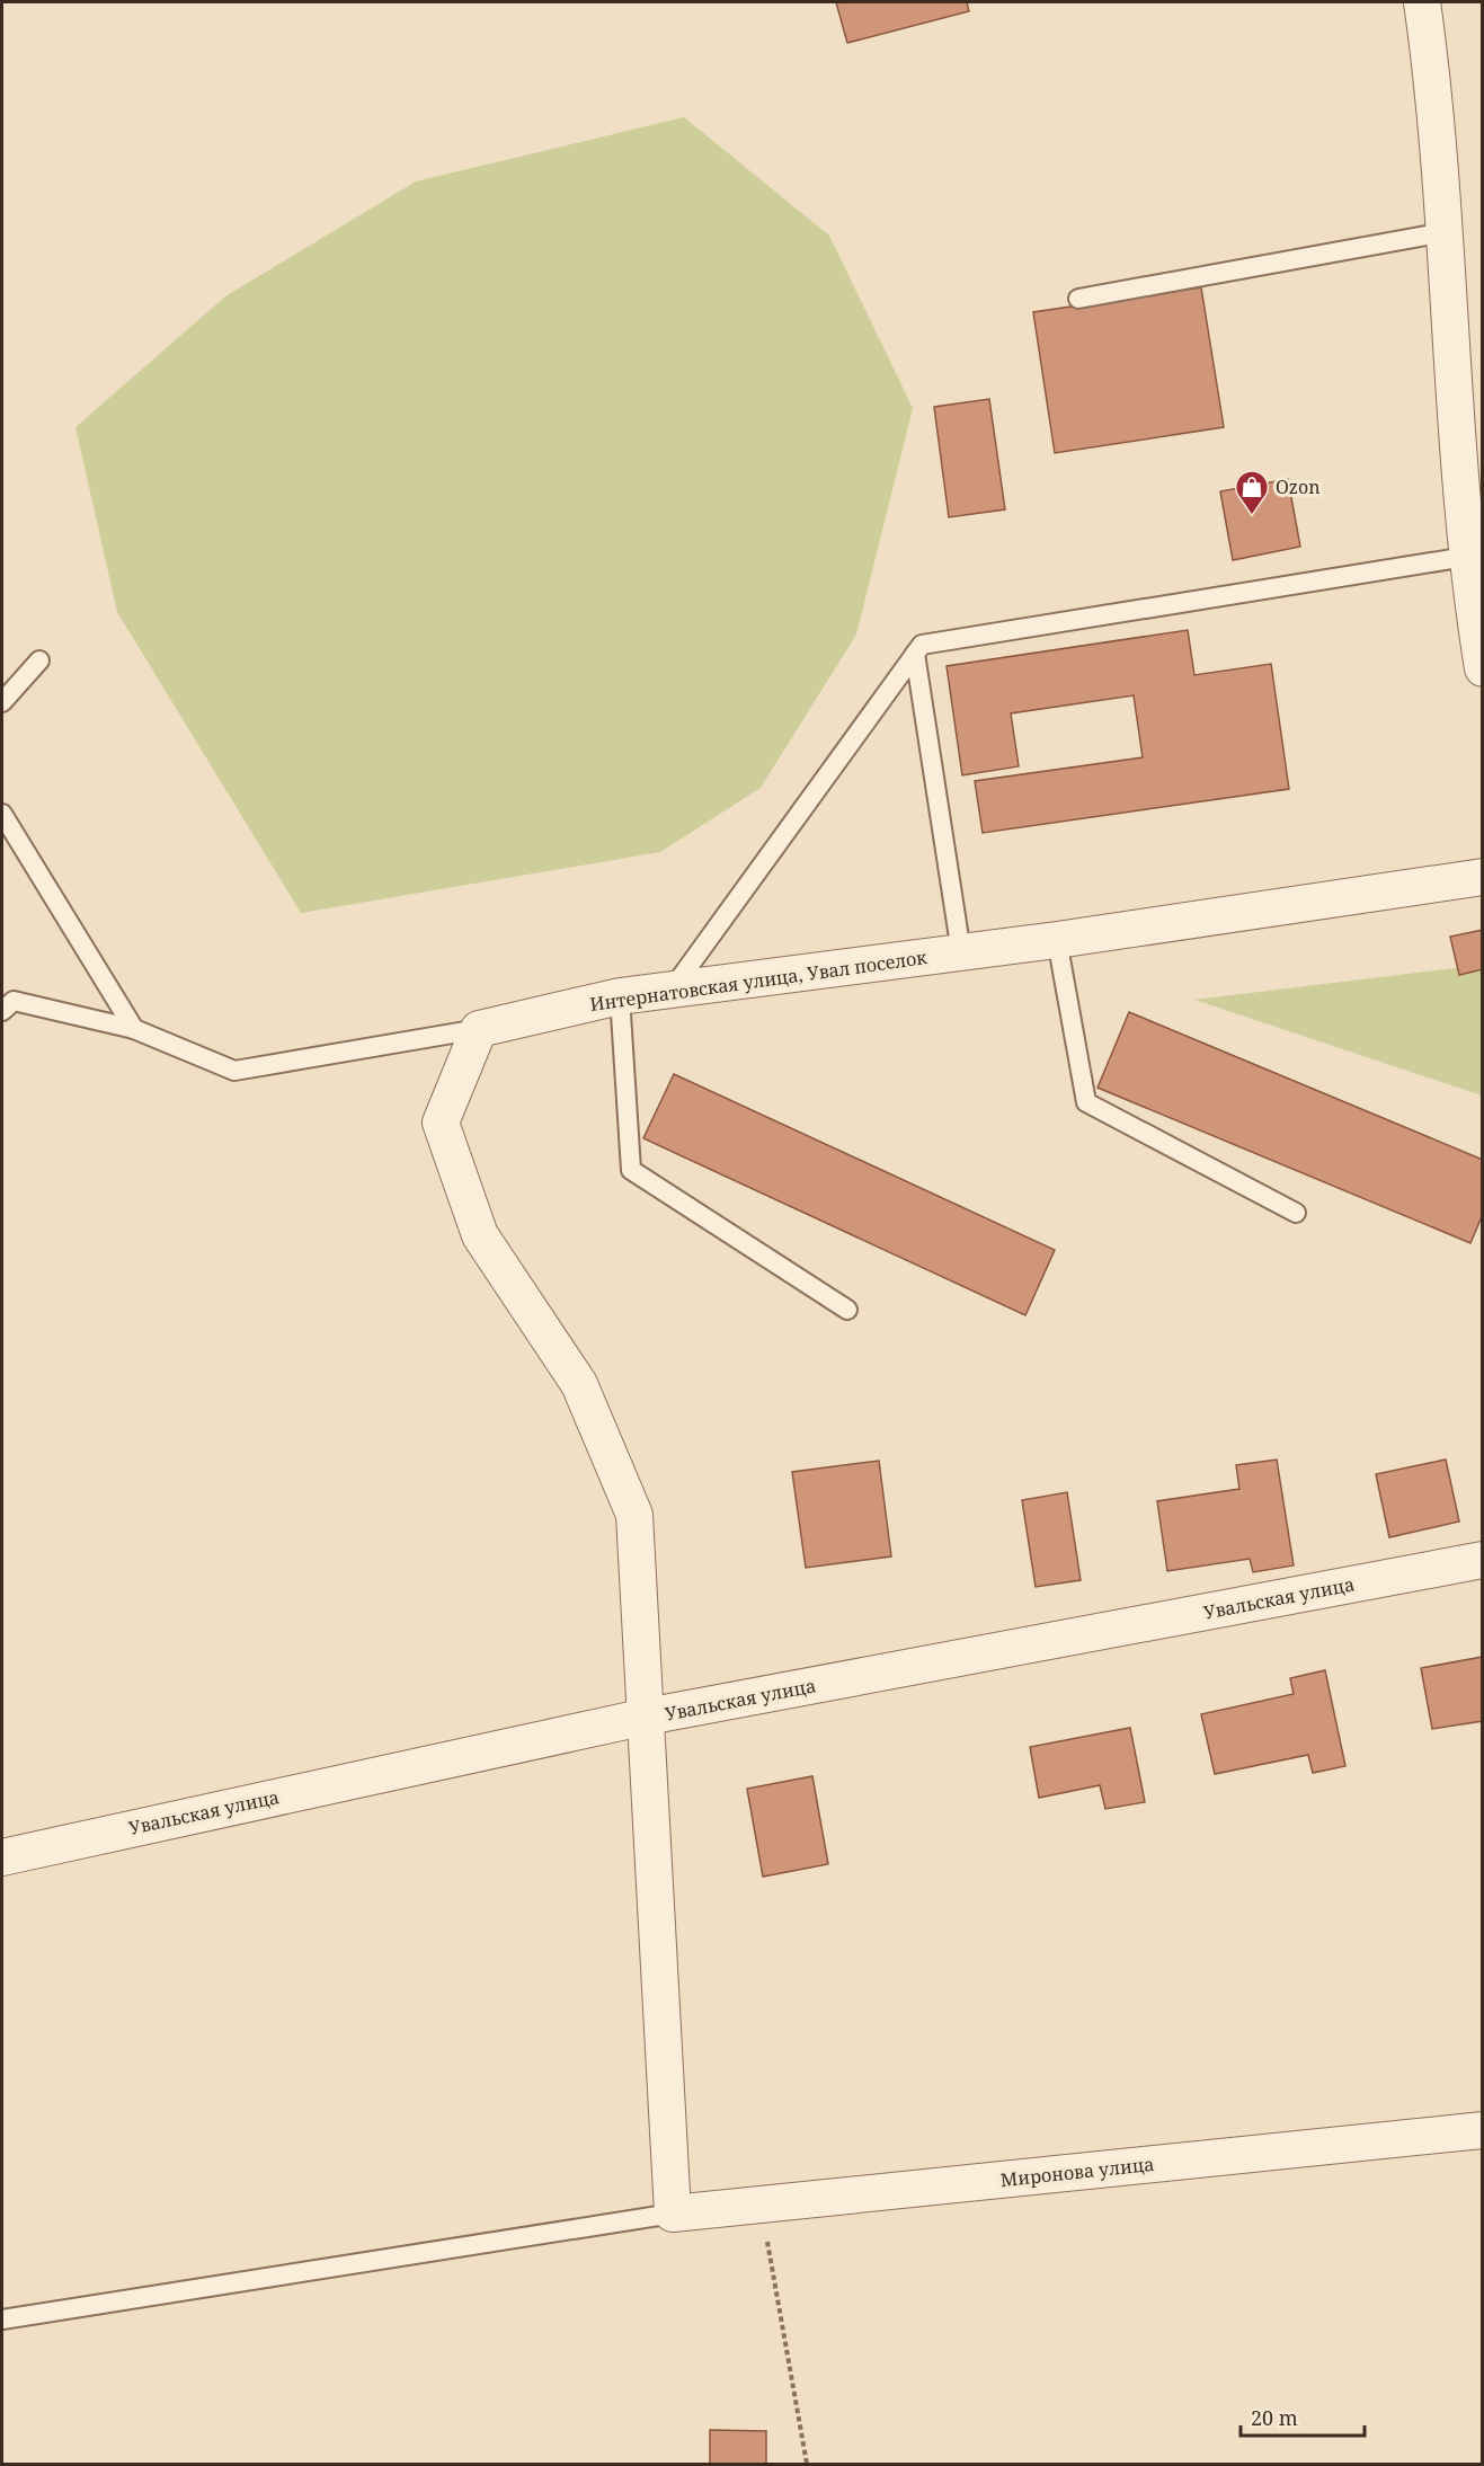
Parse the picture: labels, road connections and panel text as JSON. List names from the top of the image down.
{
  "streets": {
    "street": ["Интернатовская улица, Увал поселок", "Увальская улица", "Миронова улица"]
  },
  "places": {
    "shop": ["Ozon"]
  },
  "scale_bar": "20 m"
}
